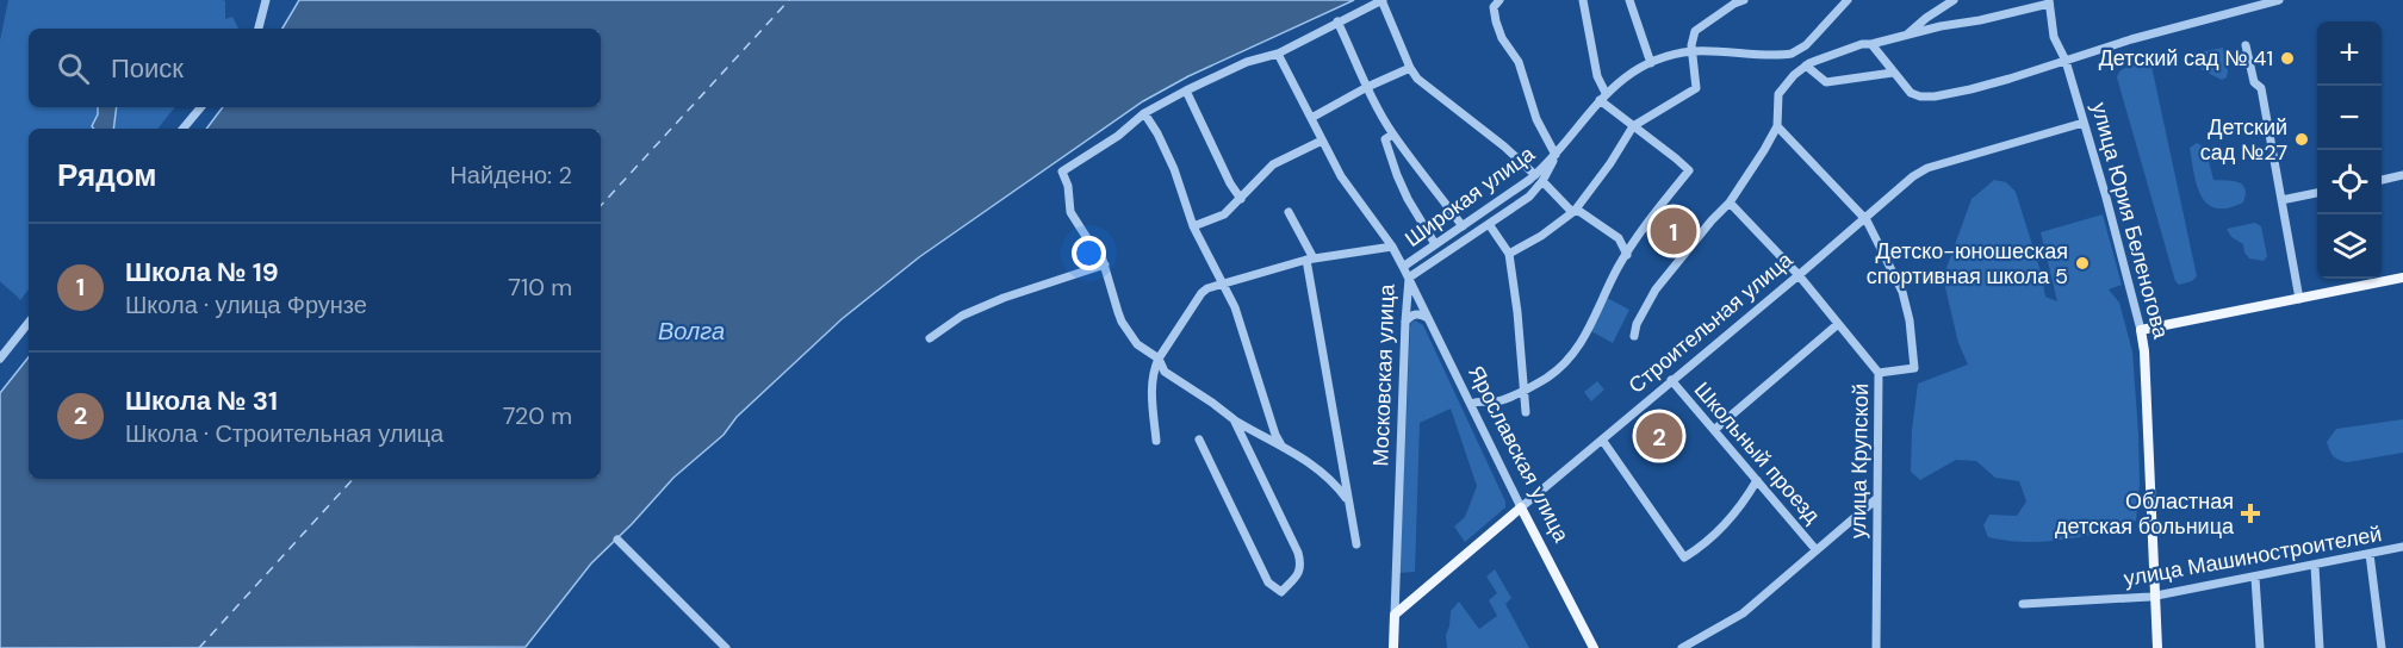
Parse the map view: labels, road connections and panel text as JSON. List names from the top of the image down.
{
  "streets": {
    "main road": [
      "улица Юрия Беленогова",
      "Строительная улица",
      "Московская улица",
      "Ярославская улица"
    ],
    "street": [
      "Широкая улица",
      "Школьный проезд",
      "улица Крупской",
      "улица Машиностроителей"
    ]
  },
  "crossings": [
    ["Широкая улица", "Московская улица"],
    ["Широкая улица", "Ярославская улица"],
    ["улица Юрия Беленогова", "Строительная улица"],
    ["улица Юрия Беленогова", "улица Машиностроителей"],
    ["Строительная улица", "Московская улица"],
    ["Строительная улица", "Школьный проезд"],
    ["Строительная улица", "Ярославская улица"],
    ["Строительная улица", "улица Крупской"],
    ["Московская улица", "Ярославская улица"]
  ],
  "water": ["Волга"],
  "places": {
    "other": ["Детский сад № 41", "Детский сад №27", "Детско-юношеская спортивная школа 5"],
    "health": ["Областная детская больница"]
  },
  "page": {
    "map_buttons": ["+", "−"],
    "search": "Поиск",
    "heading": ["Рядом", "Найдено: 2"],
    "pins": ["1", "2"],
    "list": [
      {
        "mark": "1",
        "name": "Школа № 19",
        "note": "Школа · улица Фрунзе",
        "value": "710 m"
      },
      {
        "mark": "2",
        "name": "Школа № 31",
        "note": "Школа · Строительная улица",
        "value": "720 m"
      }
    ]
  }
}
